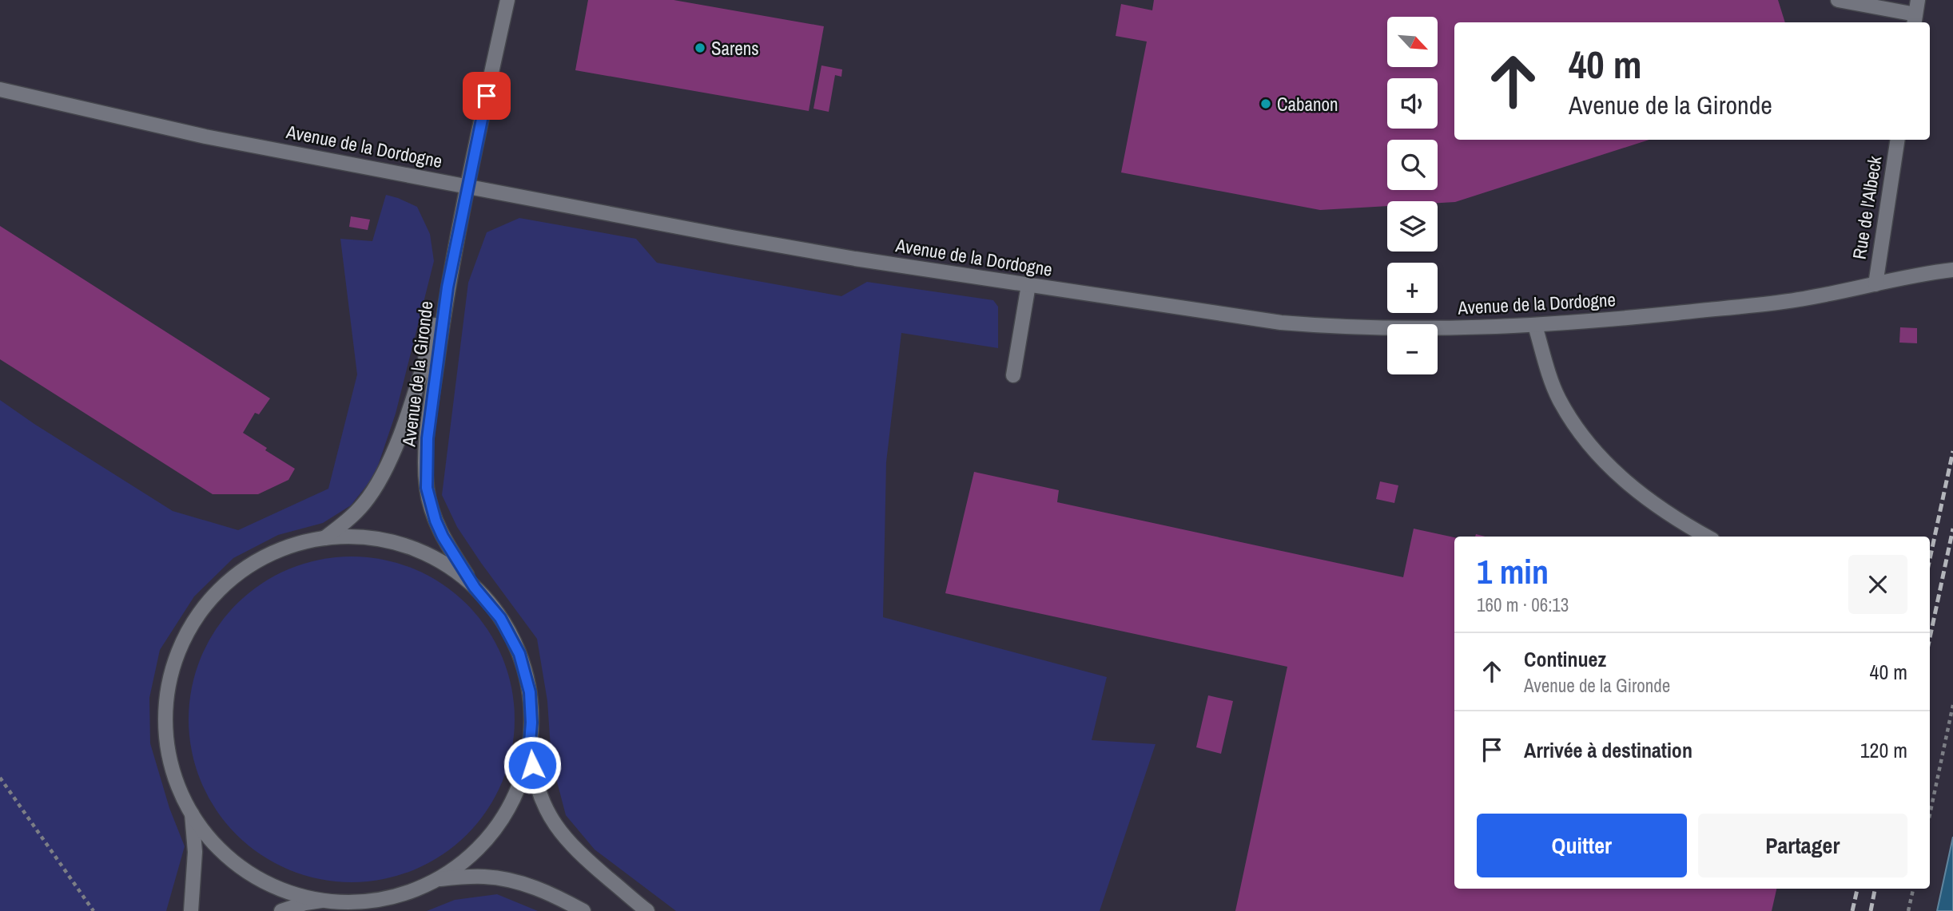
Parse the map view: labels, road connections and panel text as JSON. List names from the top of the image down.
{
  "streets": {
    "street": ["Avenue de la Dordogne", "Rue de l'Albeck", "Avenue de la Gironde"]
  },
  "crossings": [
    ["Avenue de la Dordogne", "Rue de l'Albeck"],
    ["Avenue de la Dordogne", "Avenue de la Gironde"]
  ],
  "places": ["Sarens", "Cabanon"],
  "north": "bottom right",
  "page": {
    "map_buttons": ["+", "−"],
    "turn": ["40 m", "Avenue de la Gironde"],
    "heading": ["1 min", "160 m · 06:13"],
    "list": [
      {
        "name": "Continuez",
        "note": "Avenue de la Gironde",
        "value": "40 m"
      },
      {
        "name": "Arrivée à destination",
        "value": "120 m"
      }
    ],
    "buttons": ["Quitter", "Partager"]
  }
}
